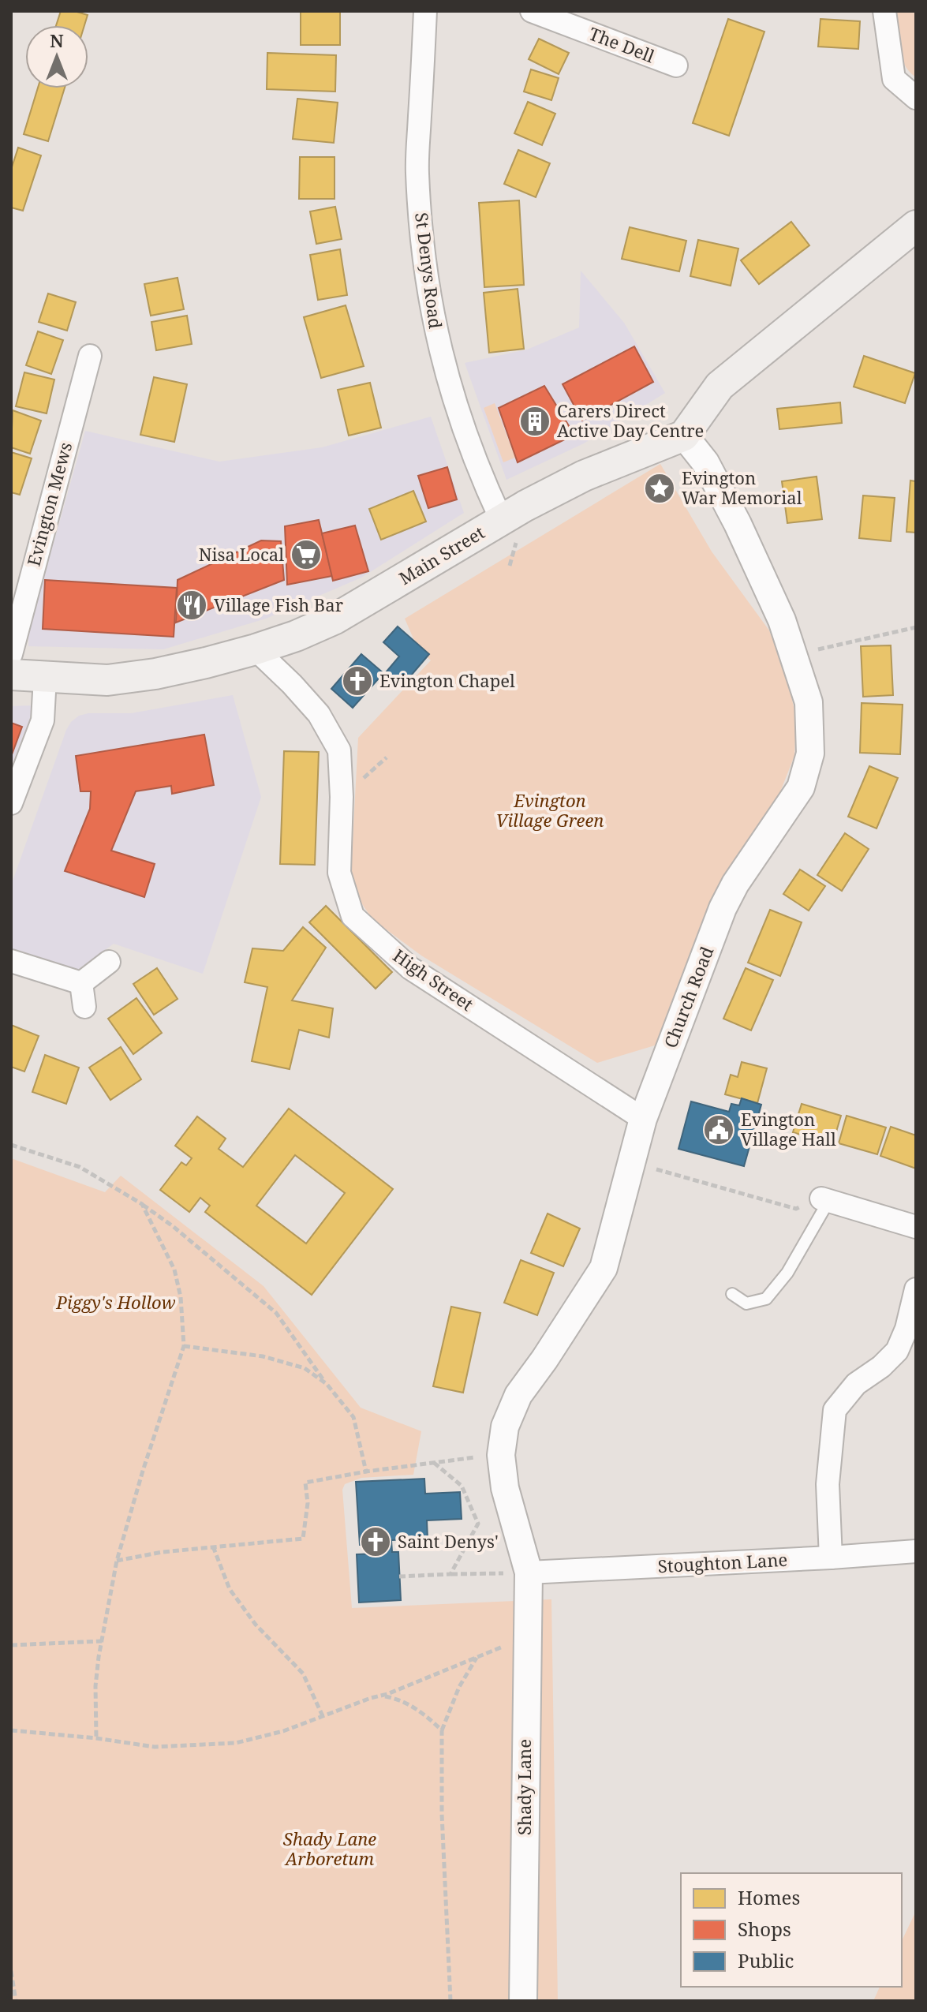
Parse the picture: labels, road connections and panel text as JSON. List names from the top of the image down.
{
  "streets": {
    "main road": ["Main Street"],
    "street": [
      "The Dell",
      "St Denys Road",
      "Evington Mews",
      "High Street",
      "Church Road",
      "Stoughton Lane",
      "Shady Lane"
    ]
  },
  "crossings": [
    ["St Denys Road", "Main Street"],
    ["Main Street", "High Street"],
    ["Main Street", "Church Road"],
    ["High Street", "Church Road"],
    ["Church Road", "Stoughton Lane"],
    ["Church Road", "Shady Lane"],
    ["Stoughton Lane", "Shady Lane"]
  ],
  "parks": ["Evington Village Green", "Piggy's Hollow", "Shady Lane Arboretum"],
  "places": {
    "building": ["Carers Direct Active Day Centre"],
    "place": ["Evington War Memorial"],
    "supermarket": ["Nisa Local"],
    "restaurant": ["Village Fish Bar"],
    "church": ["Evington Chapel", "Saint Denys'"],
    "public building": ["Evington Village Hall"]
  },
  "legend": ["Homes", "Shops", "Public"],
  "north": "top"
}
